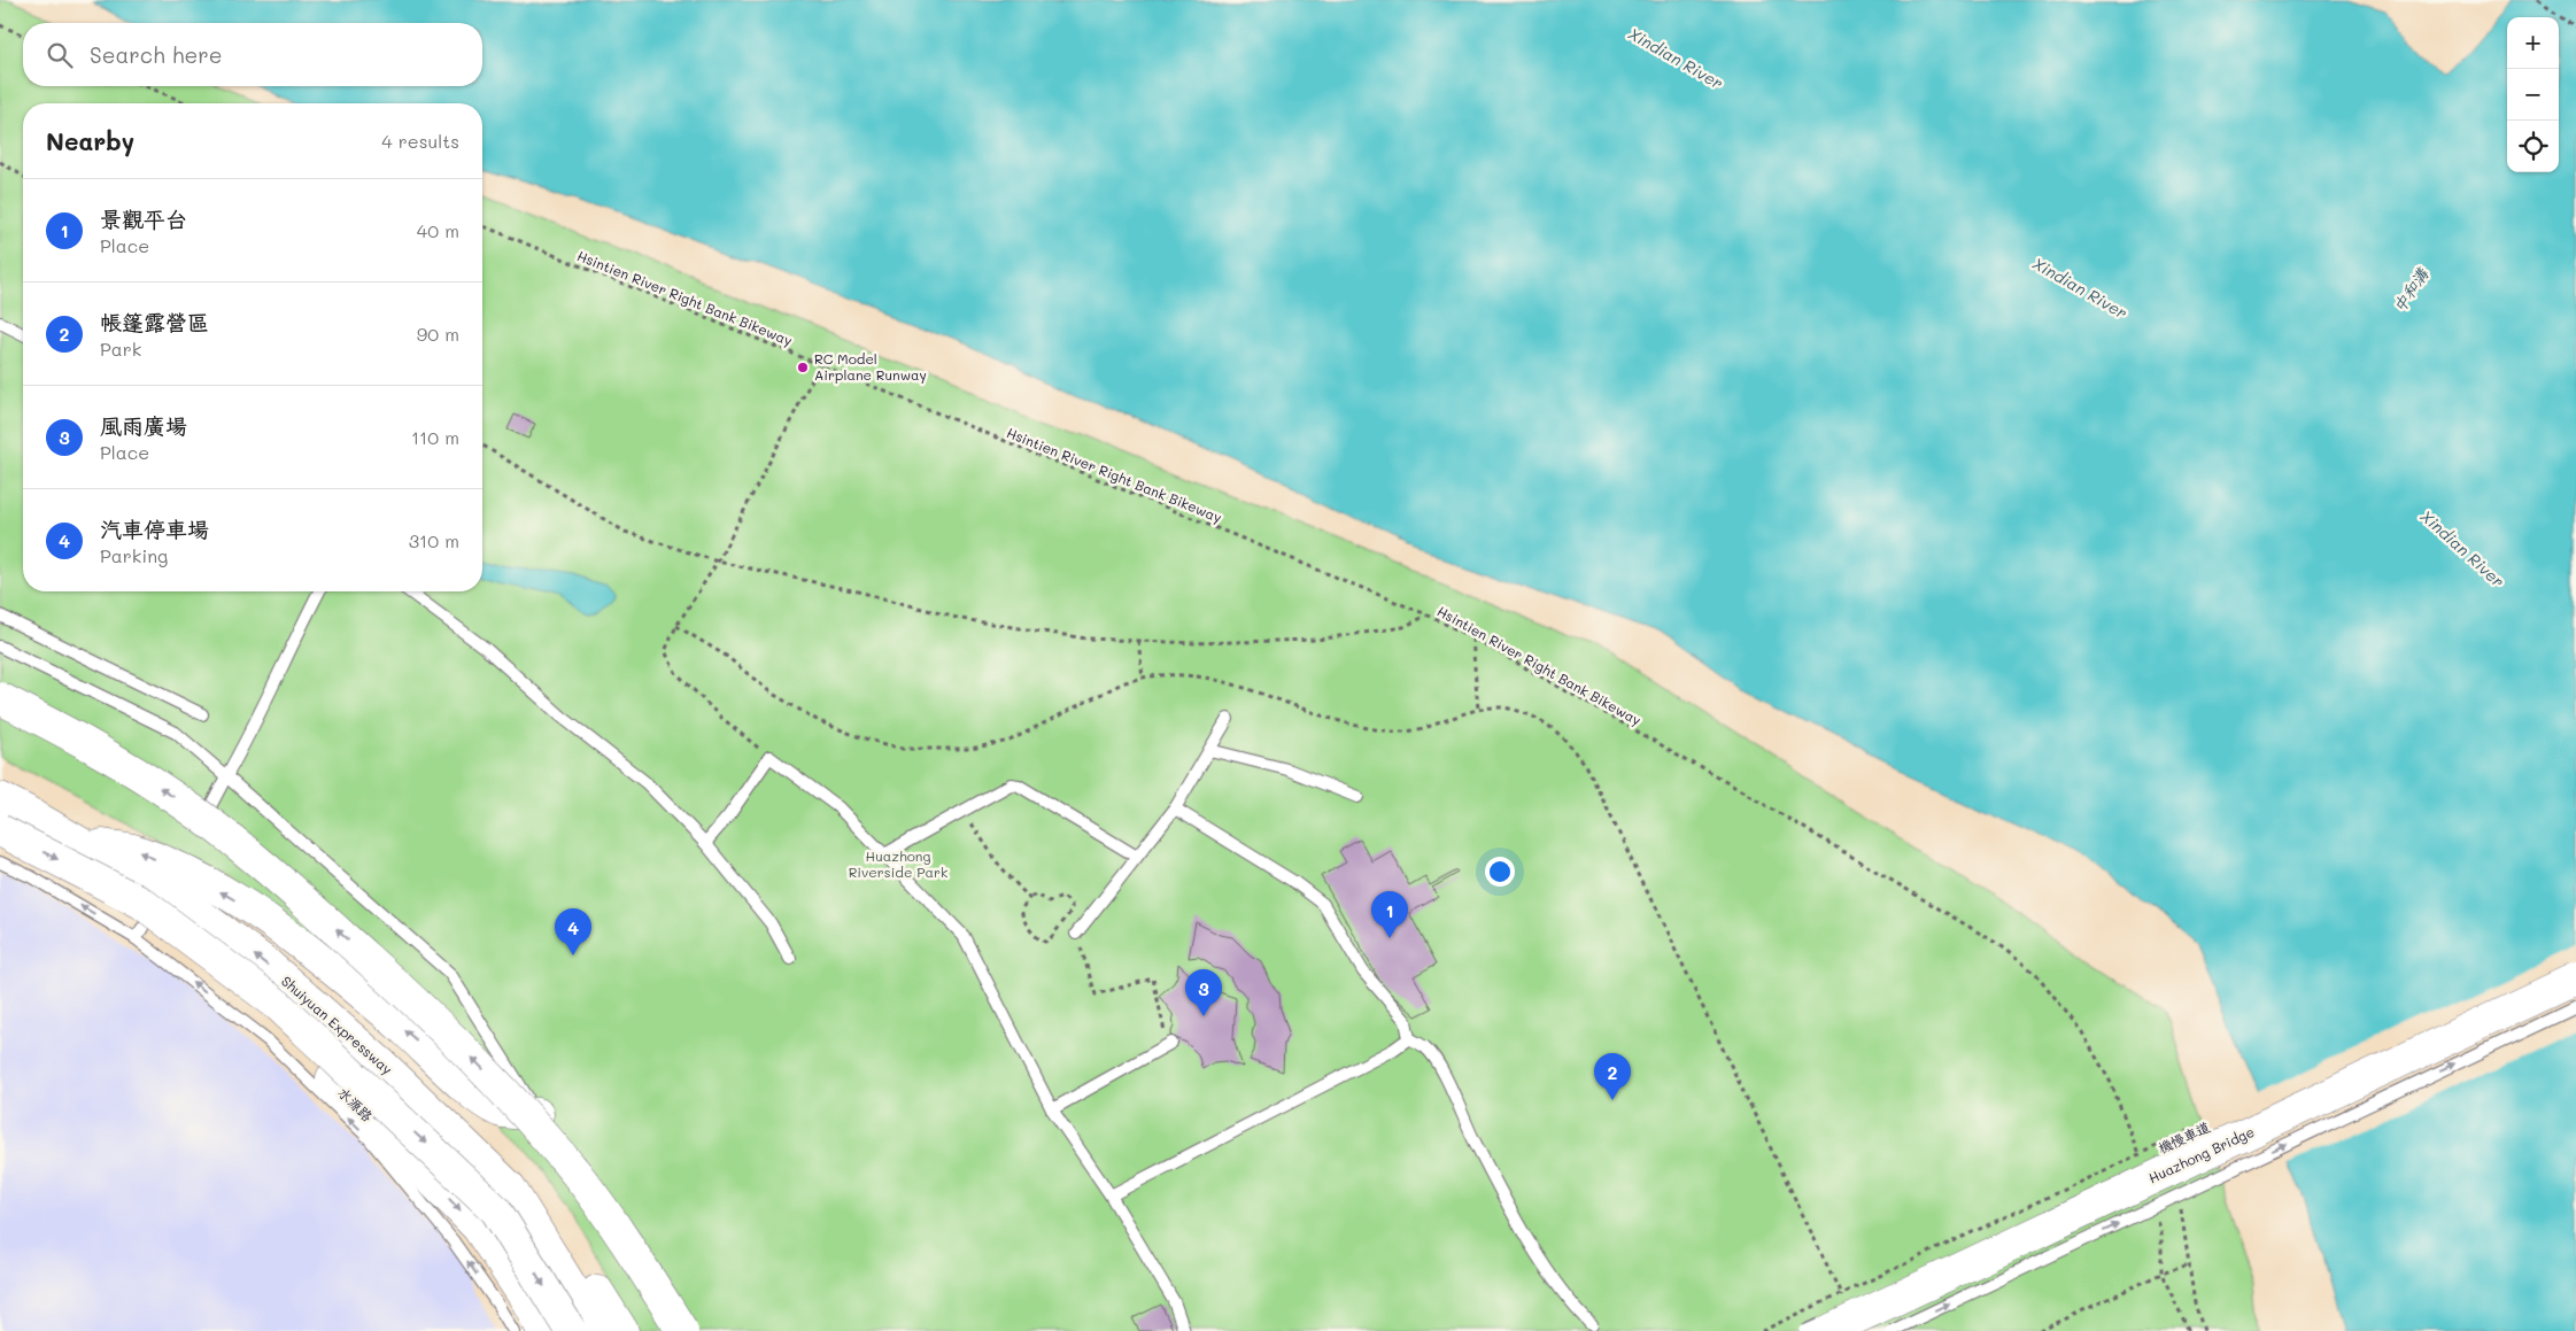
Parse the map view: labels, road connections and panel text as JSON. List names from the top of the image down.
{
  "streets": {
    "main road": ["Shuiyuan Expressway", "Huazhong Bridge"],
    "lane": ["水源路", "機慢車道"],
    "path": ["Hsintien River Right Bank Bikeway"]
  },
  "crossings": [
    ["Shuiyuan Expressway", "水源路"]
  ],
  "one_way": ["水源路"],
  "water": ["Xindian River", "中和溝"],
  "parks": ["Huazhong Riverside Park"],
  "places": ["RC Model Airplane Runway"],
  "page": {
    "map_buttons": ["+", "−"],
    "search": "Search here",
    "heading": ["Nearby", "4 results"],
    "list": [
      {
        "mark": "1",
        "name": "景觀平台",
        "note": "Place",
        "value": "40 m"
      },
      {
        "mark": "2",
        "name": "帳篷露營區",
        "note": "Park",
        "value": "90 m"
      },
      {
        "mark": "3",
        "name": "風雨廣場",
        "note": "Place",
        "value": "110 m"
      },
      {
        "mark": "4",
        "name": "汽車停車場",
        "note": "Parking",
        "value": "310 m"
      }
    ],
    "pins": [
      "1",
      "4",
      "3",
      "2"
    ]
  }
}
